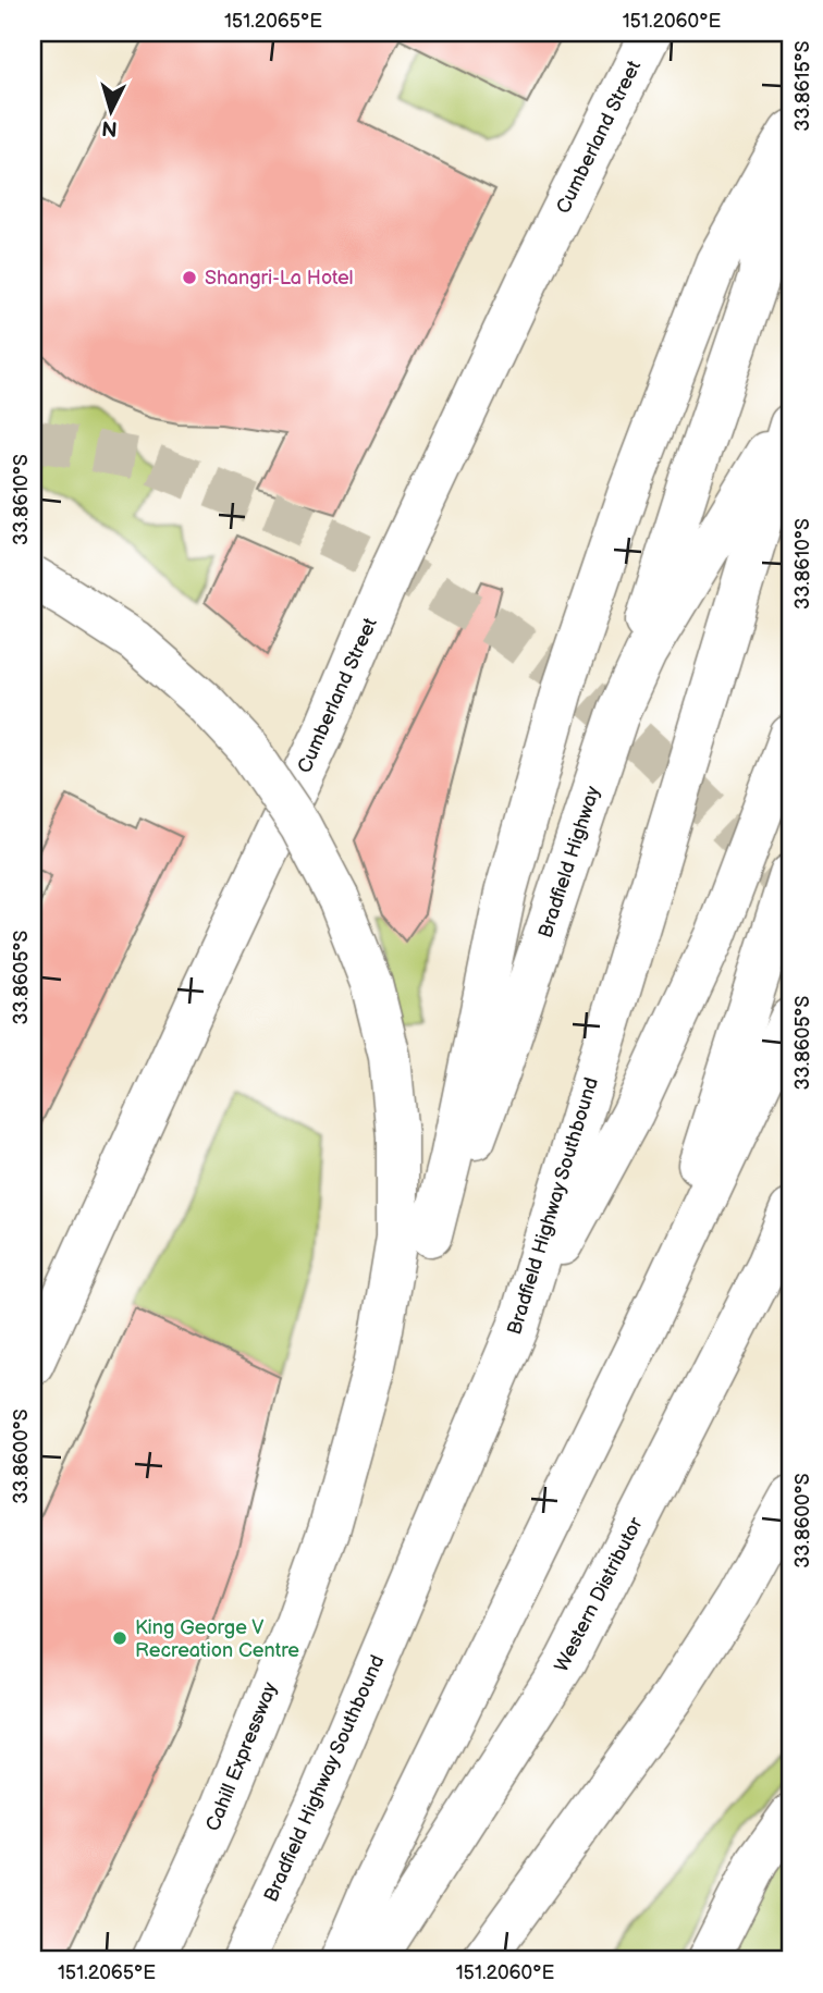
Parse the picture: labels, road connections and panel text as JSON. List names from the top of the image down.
{
  "streets": {
    "main road": [
      "Cumberland Street",
      "Bradfield Highway",
      "Bradfield Highway Southbound",
      "Western Distributor",
      "Cahill Expressway"
    ]
  },
  "crossings": [
    ["Bradfield Highway", "Cahill Expressway"]
  ],
  "places": ["Shangri-La Hotel", "King George V Recreation Centre"],
  "north": "bottom",
  "coordinates": [
    "151.2065°E",
    "151.2060°E",
    "33.8615°S",
    "33.8610°S",
    "33.8605°S",
    "33.8600°S"
  ]
}
